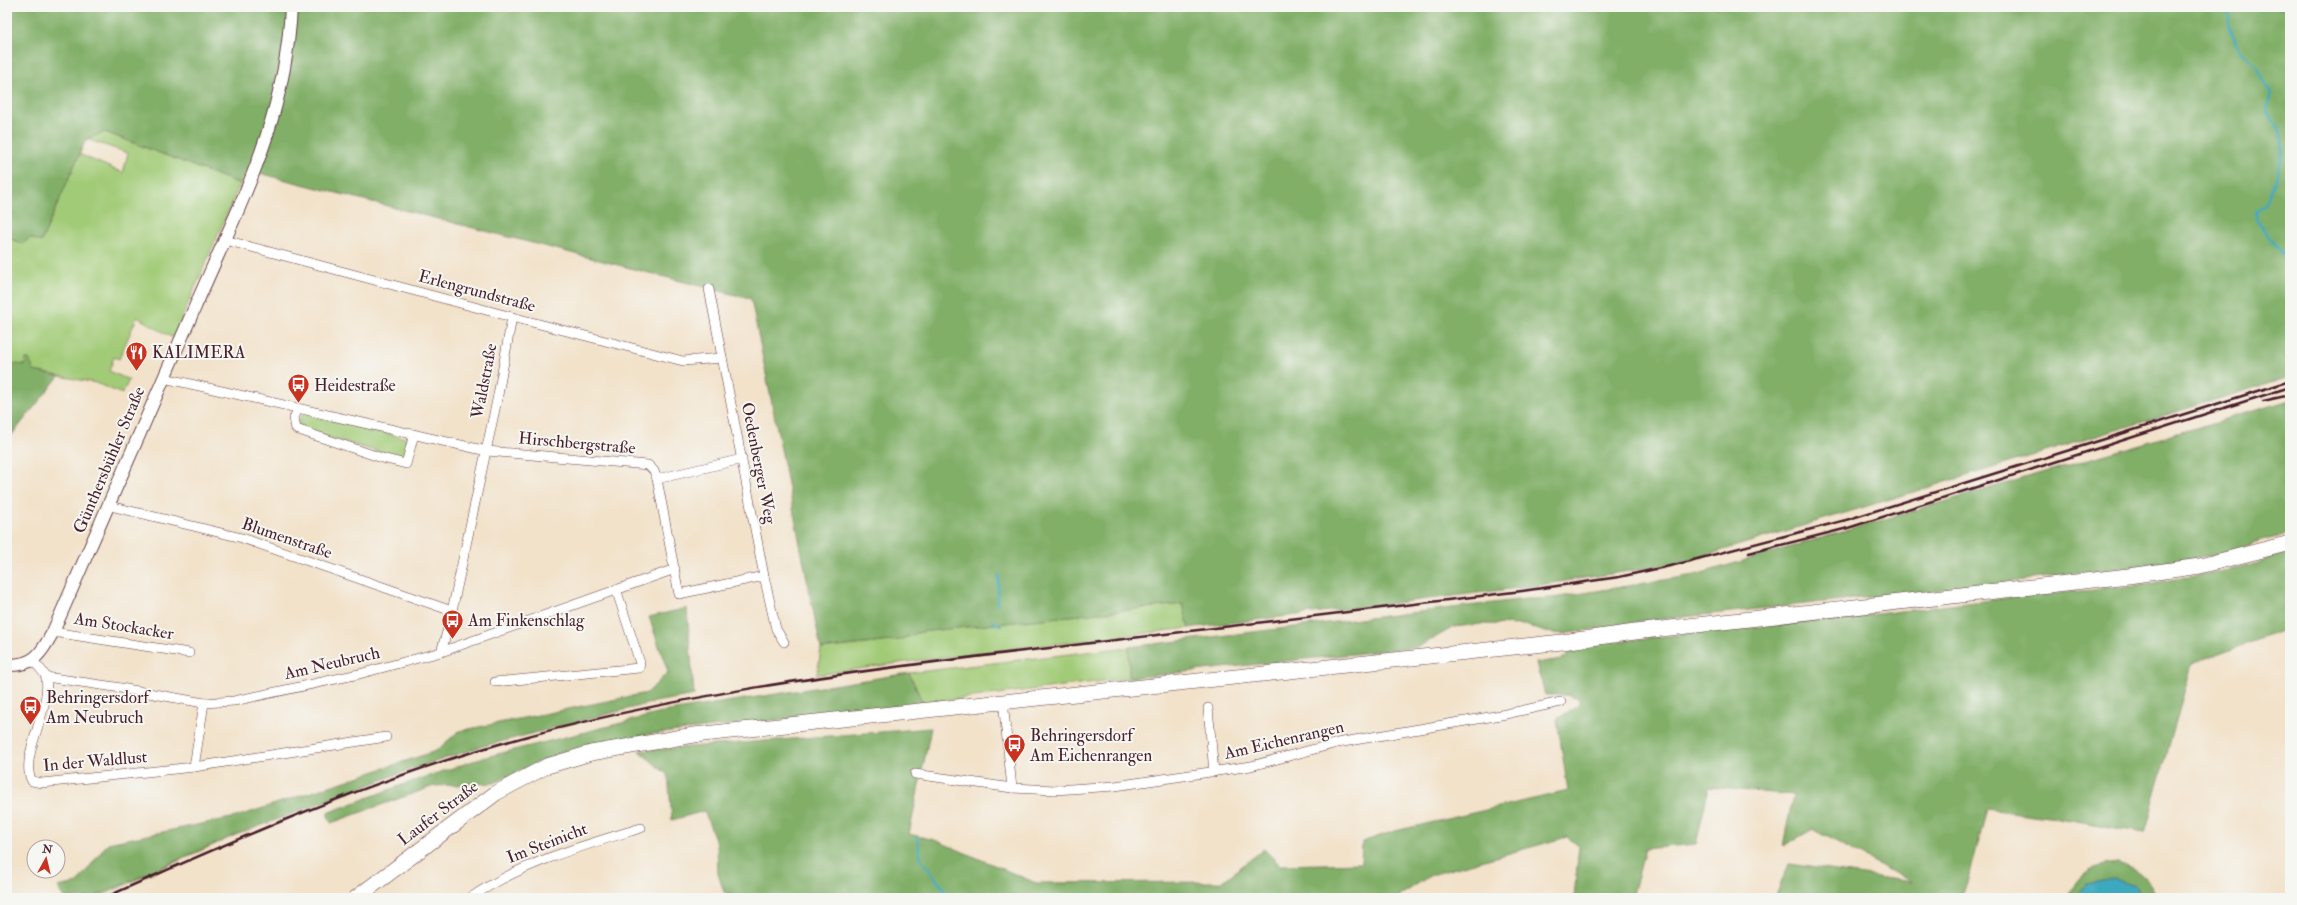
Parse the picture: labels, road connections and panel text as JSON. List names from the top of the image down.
{
  "streets": {
    "main road": ["Laufer Straße"],
    "street": [
      "Erlengrundstraße",
      "Waldstraße",
      "Hirschbergstraße",
      "Günthersbühler Straße",
      "Oedenberger Weg",
      "Blumenstraße",
      "Am Stockacker",
      "Am Neubruch",
      "Am Eichenrangen",
      "In der Waldlust",
      "Im Steinicht"
    ]
  },
  "crossings": [
    ["Erlengrundstraße", "Waldstraße"],
    ["Erlengrundstraße", "Günthersbühler Straße"],
    ["Erlengrundstraße", "Oedenberger Weg"],
    ["Waldstraße", "Hirschbergstraße"],
    ["Günthersbühler Straße", "Blumenstraße"],
    ["Günthersbühler Straße", "Am Stockacker"],
    ["Am Neubruch", "In der Waldlust"]
  ],
  "places": {
    "restaurant": ["KALIMERA"],
    "bus stop": [
      "Heidestraße",
      "Am Finkenschlag",
      "Behringersdorf Am Neubruch",
      "Behringersdorf Am Eichenrangen"
    ]
  },
  "north": "top"
}
